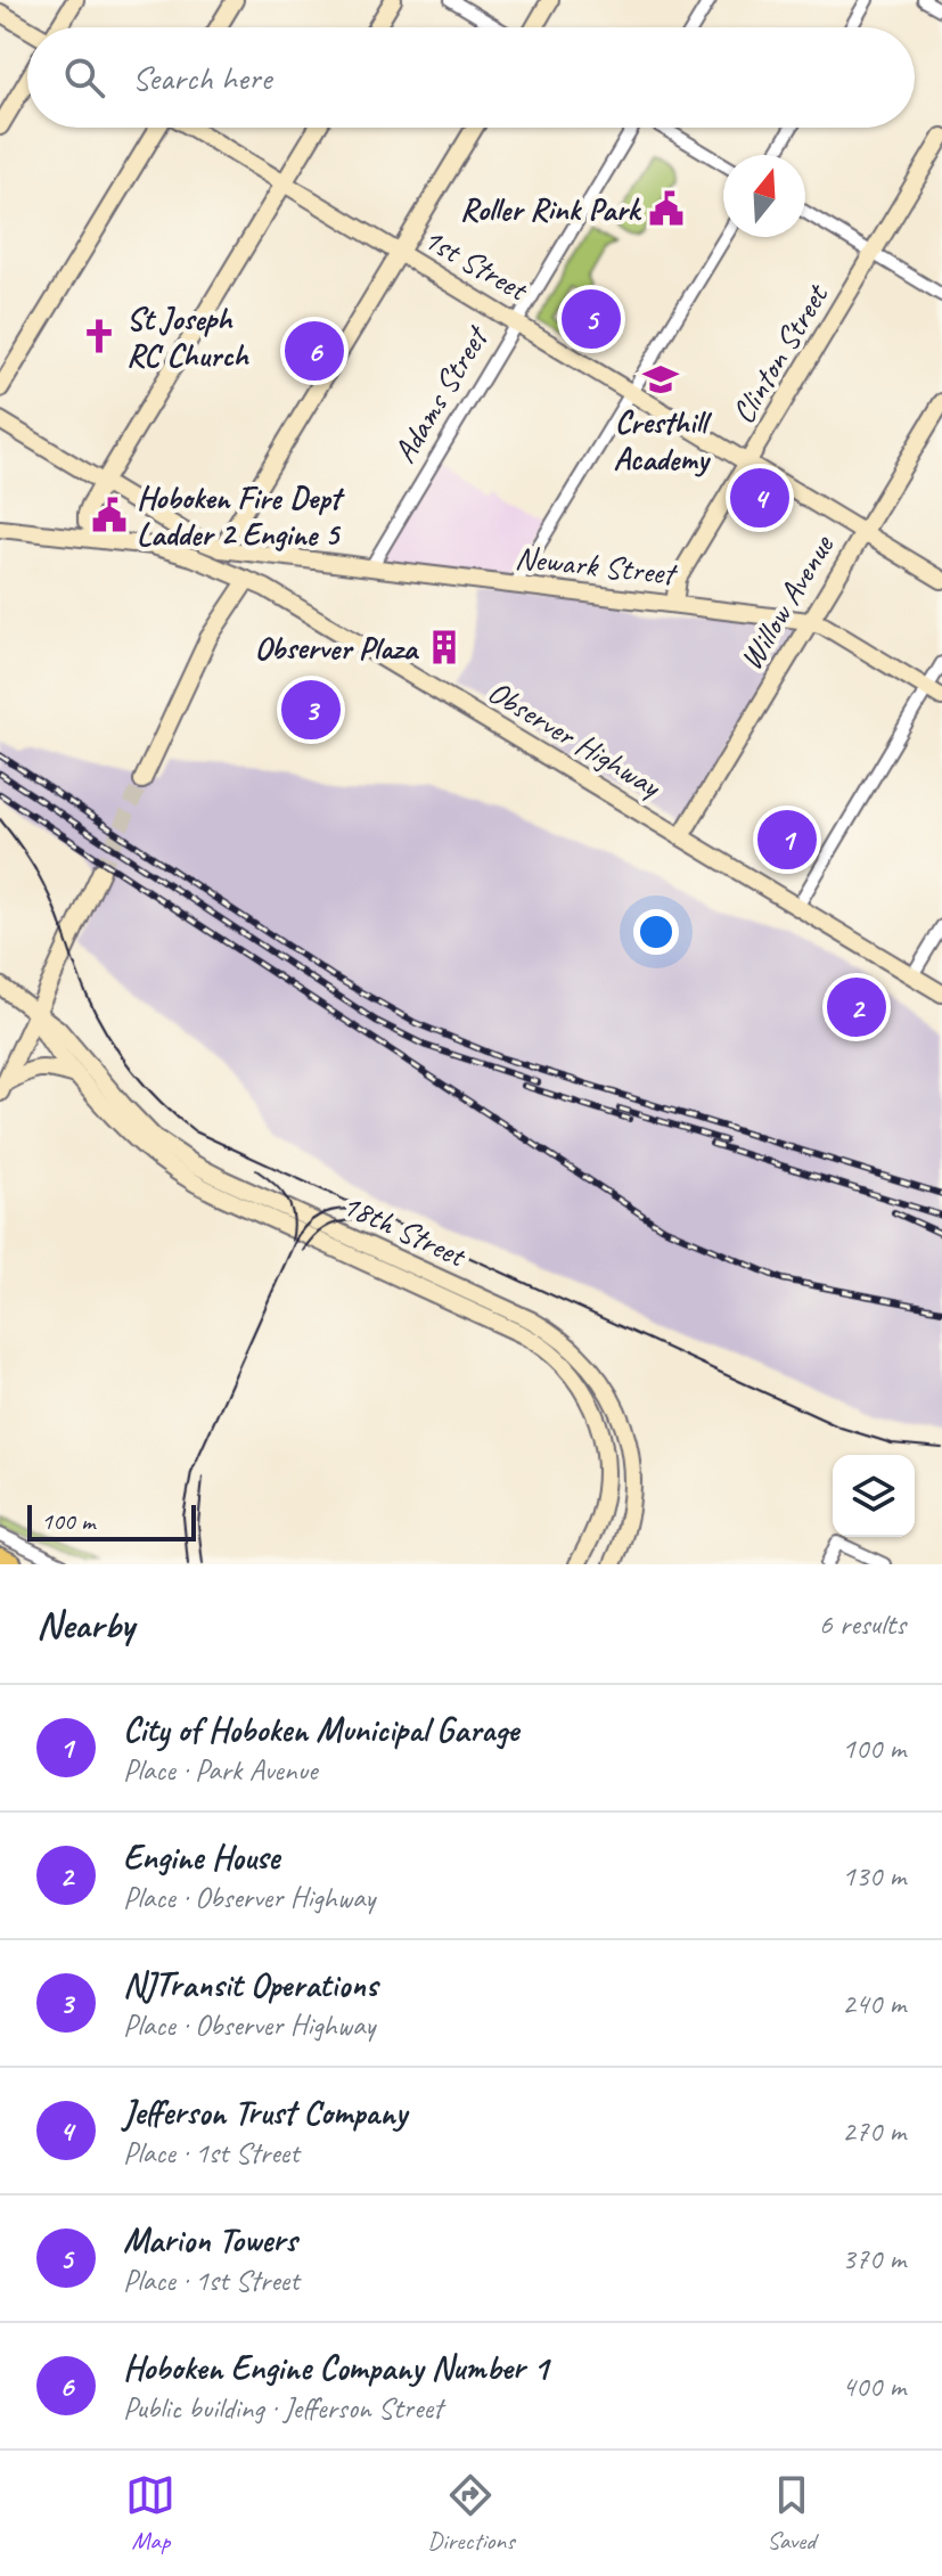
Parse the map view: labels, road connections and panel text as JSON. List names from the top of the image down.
{
  "streets": {
    "street": [
      "1st Street",
      "Clinton Street",
      "Adams Street",
      "Newark Street",
      "Willow Avenue",
      "Observer Highway",
      "18th Street"
    ]
  },
  "crossings": [
    ["1st Street", "Clinton Street"],
    ["1st Street", "Adams Street"],
    ["1st Street", "Willow Avenue"],
    ["Clinton Street", "Newark Street"],
    ["Adams Street", "Newark Street"],
    ["Newark Street", "Willow Avenue"],
    ["Willow Avenue", "Observer Highway"]
  ],
  "places": {
    "public building": ["Roller Rink Park", "Hoboken Fire Dept Ladder 2 Engine 5"],
    "church": ["St Joseph RC Church"],
    "school or university": ["Cresthill Academy"],
    "building": ["Observer Plaza"]
  },
  "scale_bar": "100 m",
  "north": "top",
  "page": {
    "search": "Search here",
    "pins": [
      "5",
      "6",
      "4",
      "3",
      "1",
      "2"
    ],
    "scale": "100 m",
    "heading": ["Nearby", "6 results"],
    "list": [
      {
        "mark": "1",
        "name": "City of Hoboken Municipal Garage",
        "note": "Place · Park Avenue",
        "value": "100 m"
      },
      {
        "mark": "2",
        "name": "Engine House",
        "note": "Place · Observer Highway",
        "value": "130 m"
      },
      {
        "mark": "3",
        "name": "NJTransit Operations",
        "note": "Place · Observer Highway",
        "value": "240 m"
      },
      {
        "mark": "4",
        "name": "Jefferson Trust Company",
        "note": "Place · 1st Street",
        "value": "270 m"
      },
      {
        "mark": "5",
        "name": "Marion Towers",
        "note": "Place · 1st Street",
        "value": "370 m"
      },
      {
        "mark": "6",
        "name": "Hoboken Engine Company Number 1",
        "note": "Public building · Jefferson Street",
        "value": "400 m"
      }
    ],
    "nav": ["Map", "Directions", "Saved"]
  }
}
